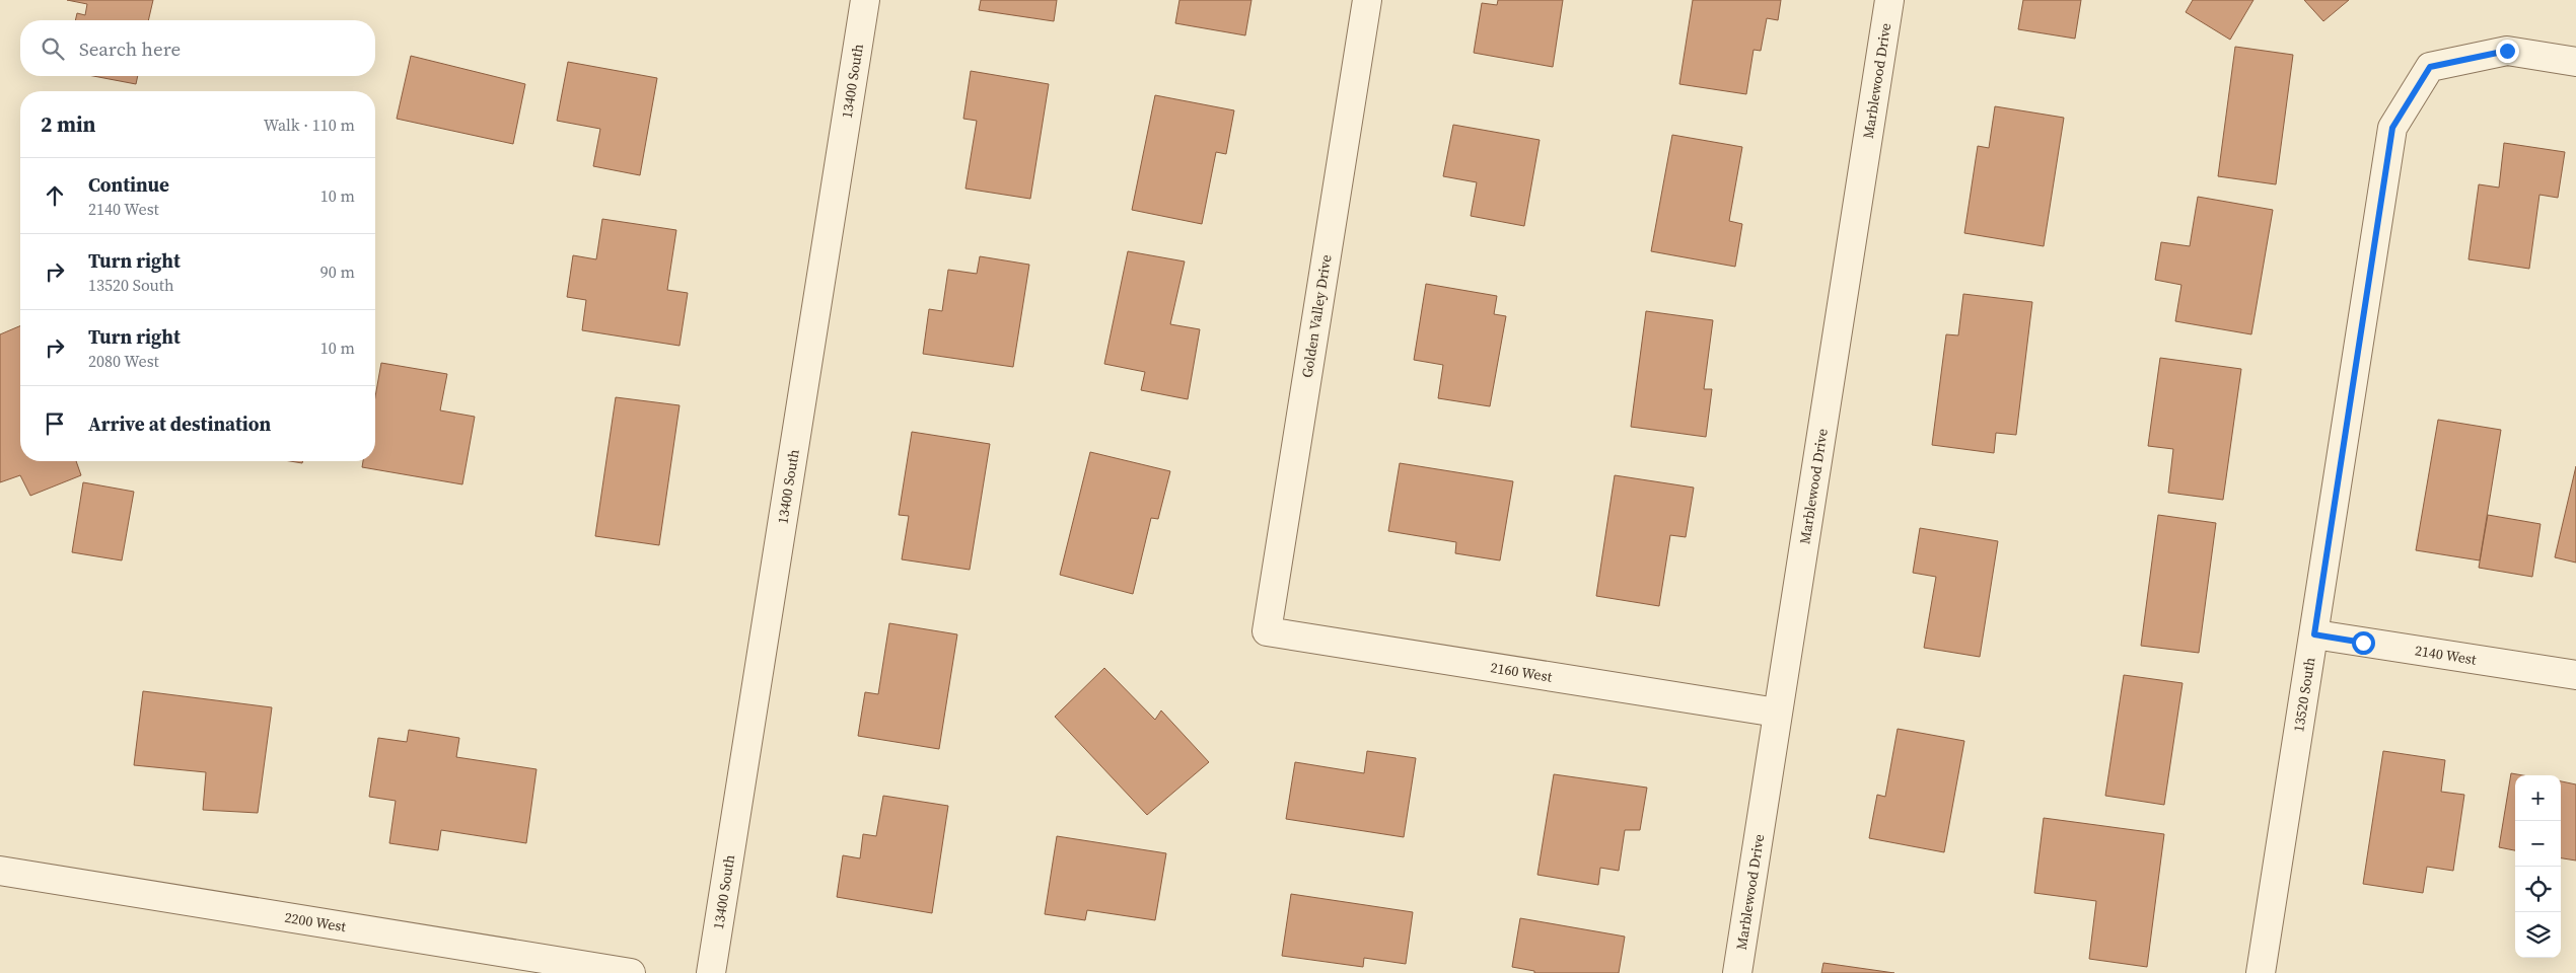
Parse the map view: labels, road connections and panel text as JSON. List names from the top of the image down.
{
  "streets": {
    "street": [
      "13400 South",
      "Marblewood Drive",
      "Golden Valley Drive",
      "2140 West",
      "2160 West",
      "13520 South",
      "2200 West"
    ]
  },
  "crossings": [
    ["Marblewood Drive", "2160 West"],
    ["Golden Valley Drive", "2160 West"],
    ["2140 West", "13520 South"]
  ],
  "page": {
    "search": "Search here",
    "heading": ["2 min", "Walk · 110 m"],
    "list": [
      ["Continue", "2140 West", "10 m"],
      ["Turn right", "13520 South", "90 m"],
      ["Turn right", "2080 West", "10 m"],
      "Arrive at destination"
    ],
    "map_buttons": ["+", "−"]
  }
}
